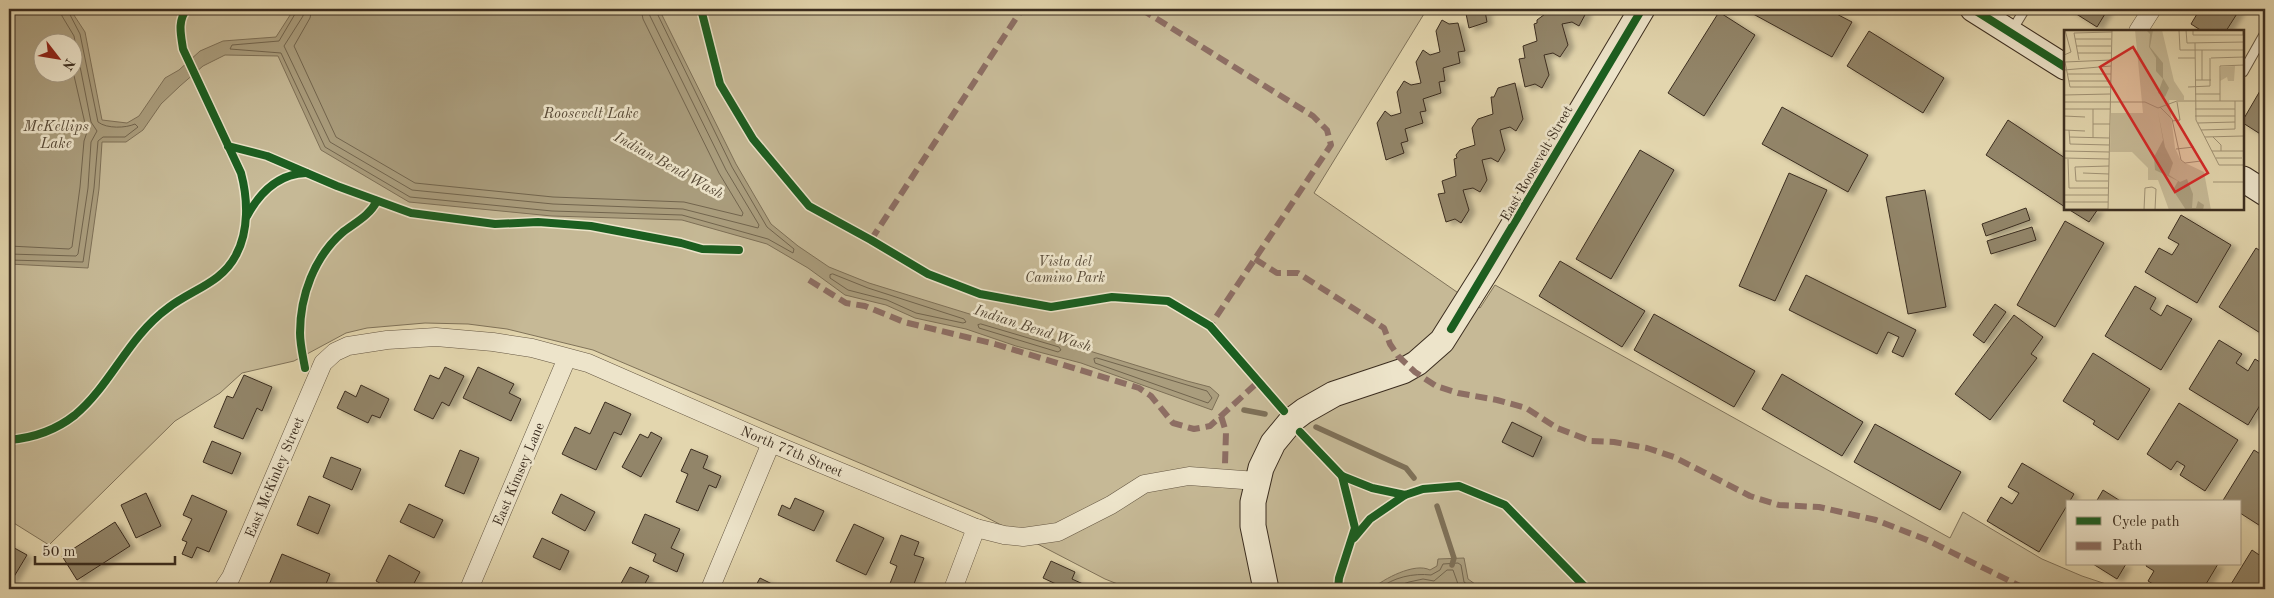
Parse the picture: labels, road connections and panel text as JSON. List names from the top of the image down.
{
  "streets": {
    "street": [
      "East Roosevelt Street",
      "North 77th Street",
      "East Kimsey Lane",
      "East McKinley Street"
    ]
  },
  "crossings": [
    ["East Roosevelt Street", "North 77th Street"],
    ["North 77th Street", "East Kimsey Lane"],
    ["North 77th Street", "East McKinley Street"]
  ],
  "water": ["Roosevelt Lake", "McKellips Lake", "Indian Bend Wash"],
  "parks": ["Vista del Camino Park"],
  "legend": ["Cycle path", "Path"],
  "scale_bar": "50 m",
  "north": "bottom right"
}
